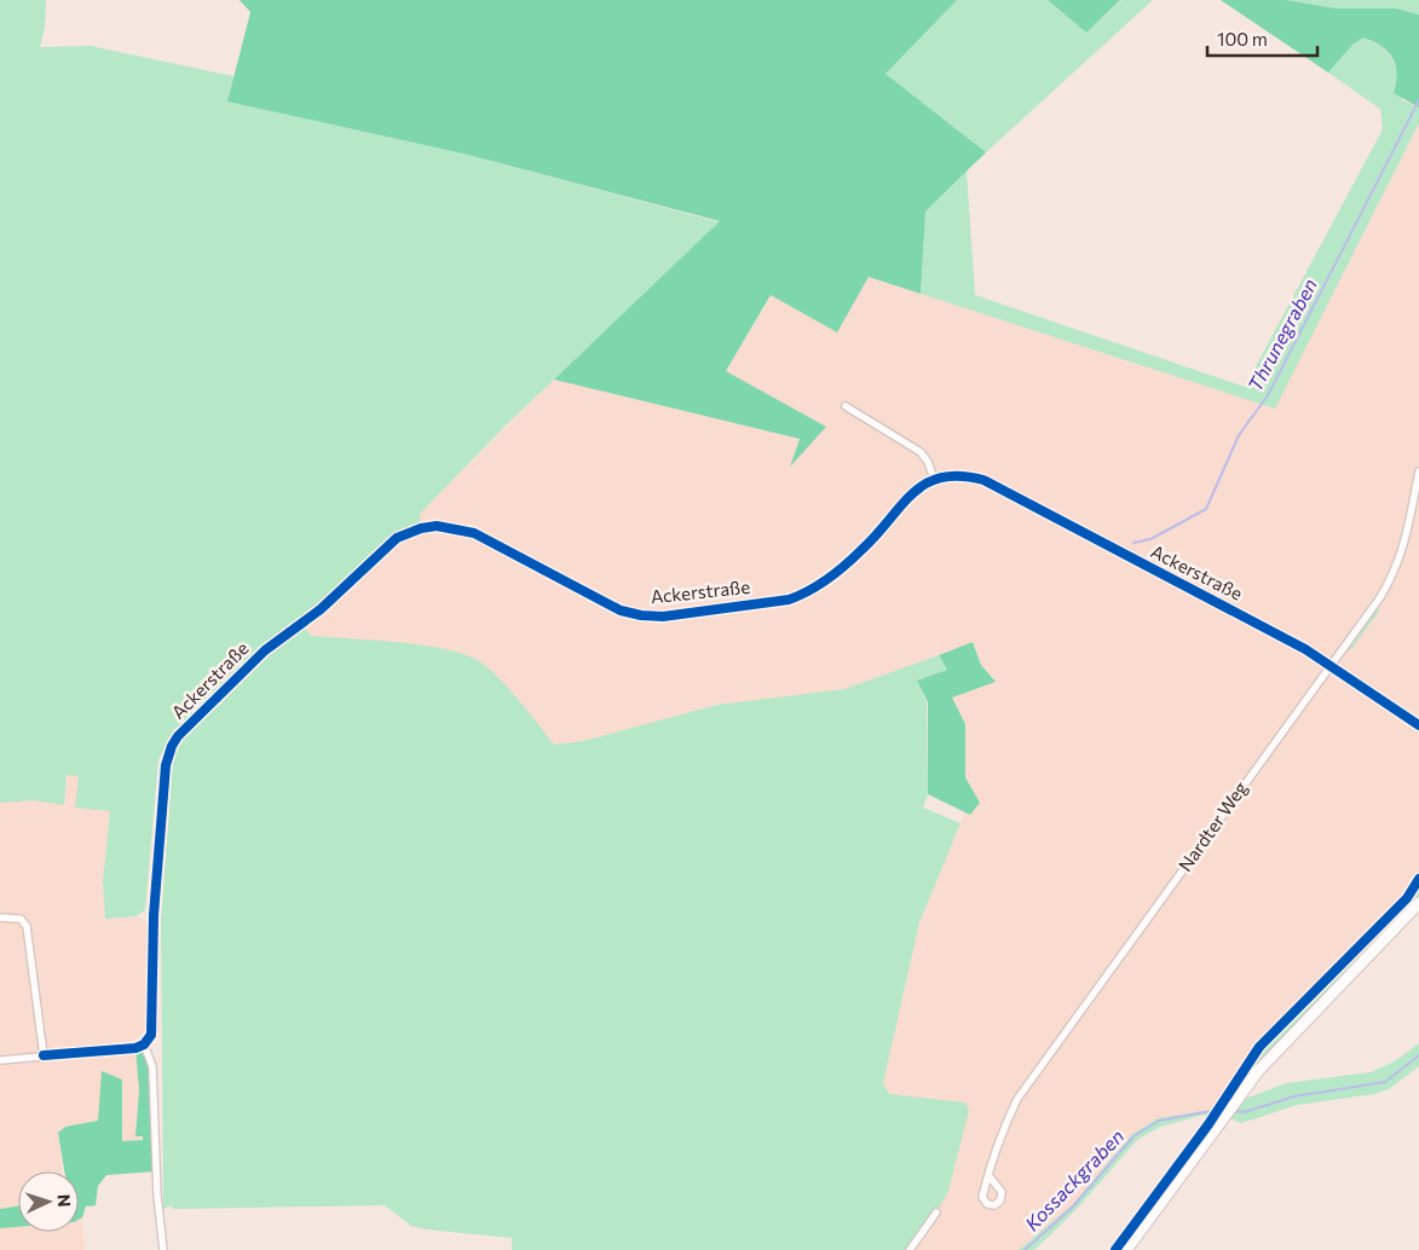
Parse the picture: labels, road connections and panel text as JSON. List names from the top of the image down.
{
  "streets": {
    "street": ["Ackerstraße", "Nardter Weg"]
  },
  "crossings": [
    ["Ackerstraße", "Nardter Weg"]
  ],
  "water": ["Thrunegraben", "Kossackgraben"],
  "scale_bar": "100 m",
  "north": "right"
}
